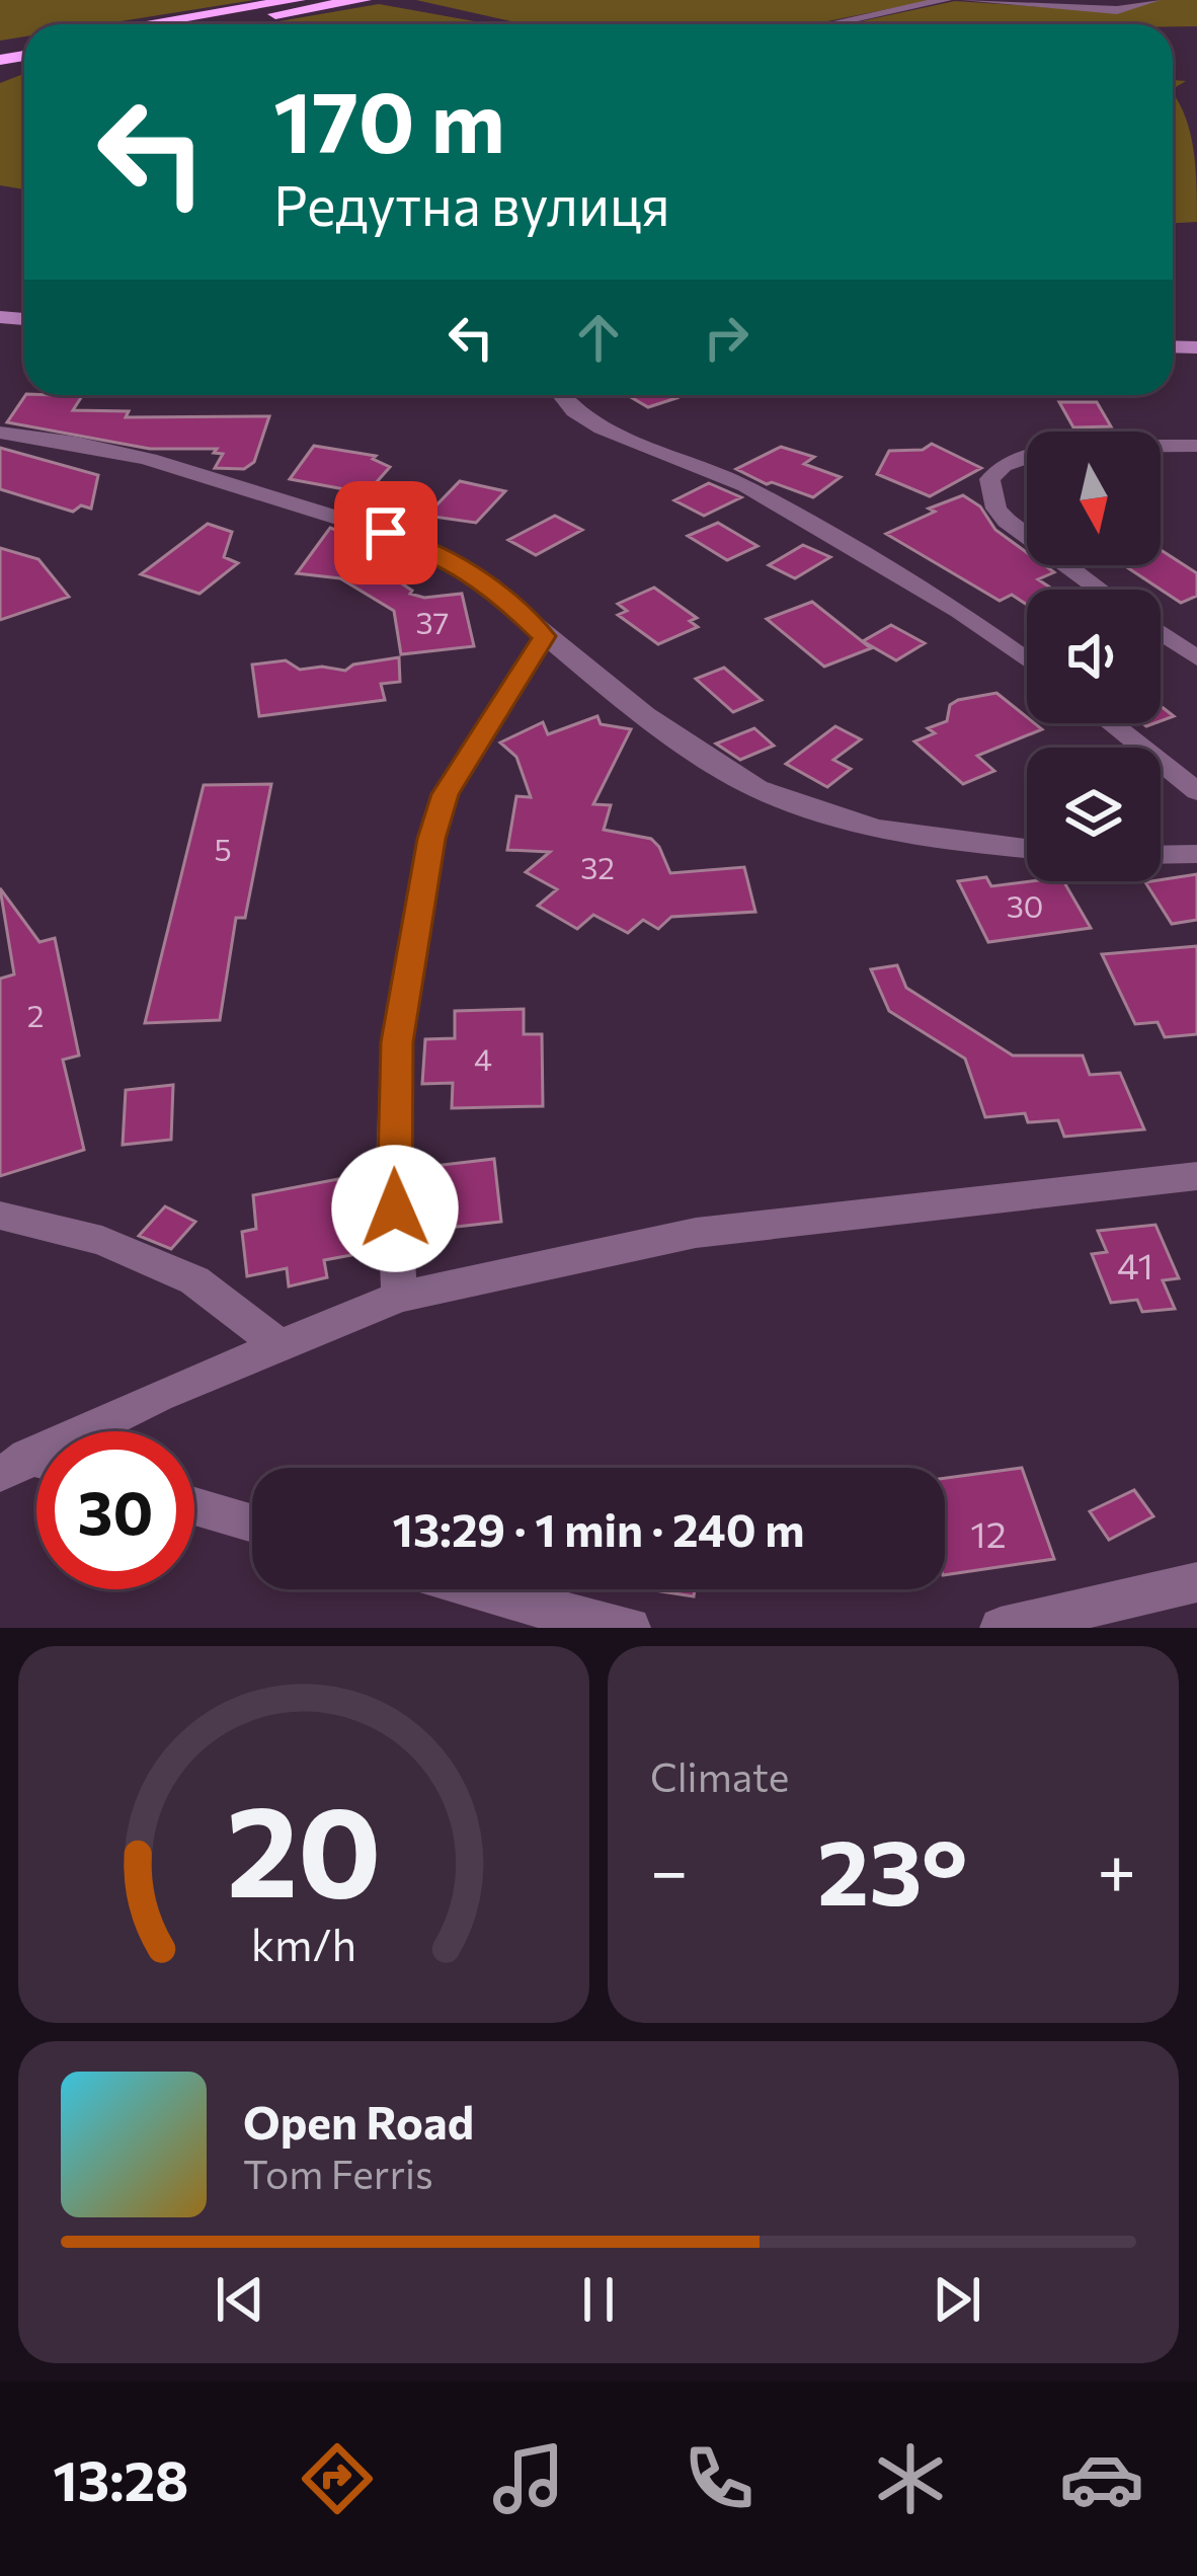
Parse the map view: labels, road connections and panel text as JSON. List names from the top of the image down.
{
  "house_numbers": [
    "37",
    "5",
    "32",
    "30",
    "2",
    "4",
    "41",
    "12"
  ],
  "north": "bottom",
  "page": {
    "turn": ["170 m", "Редутна вулиця"],
    "limit": "30",
    "trip": "13:29 · 1 min · 240 m",
    "tile": "Climate",
    "heat": ["−", "23°", "+"],
    "song": ["Open Road", "Tom Ferris"],
    "tabs": "13:28",
    "gauge": ["20", "km/h"]
  }
}
